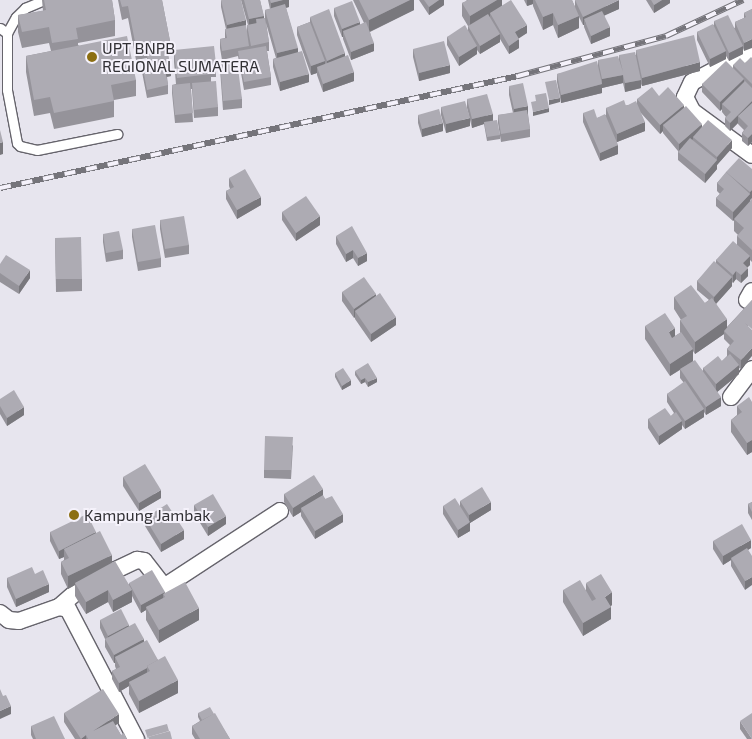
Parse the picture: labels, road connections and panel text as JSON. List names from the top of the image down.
{
  "places": ["UPT BNPB REGIONAL SUMATERA", "Kampung Jambak"]
}
